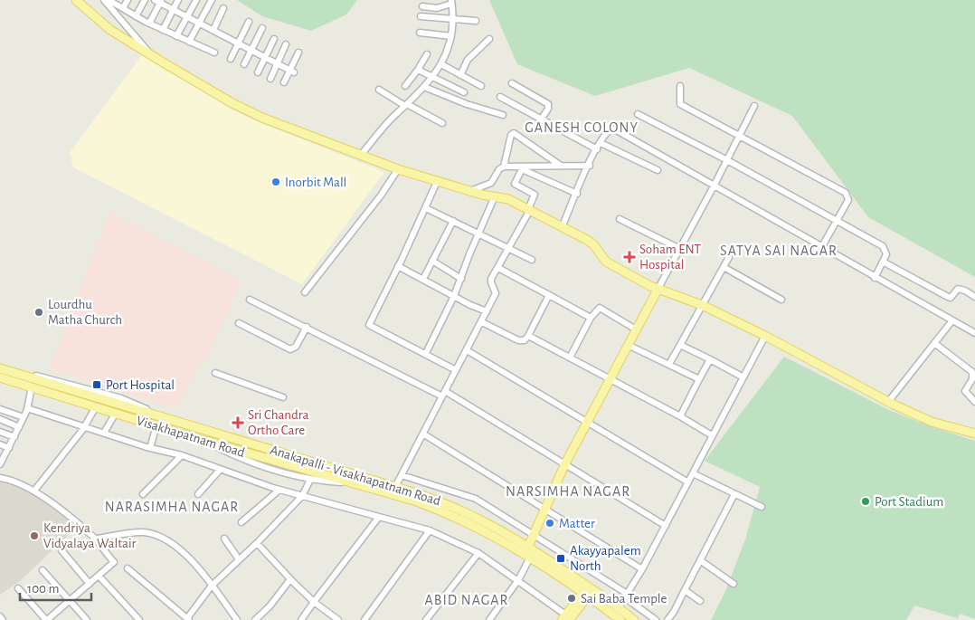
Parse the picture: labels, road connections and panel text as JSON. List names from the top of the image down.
{
  "streets": {
    "main road": ["Visakhapatnam Road", "Anakapalli - Visakhapatnam Road"]
  },
  "districts": [
    "GANESH COLONY",
    "SATYA SAI NAGAR",
    "NARSIMHA NAGAR",
    "NARASIMHA NAGAR",
    "ABID NAGAR"
  ],
  "places": {
    "other": [
      "Inorbit Mall",
      "Lourdhu Matha Church",
      "Port Stadium",
      "Matter",
      "Kendriya Vidyalaya Waltair",
      "Sai Baba Temple"
    ],
    "health": ["Soham ENT Hospital", "Sri Chandra Ortho Care"],
    "transit": ["Port Hospital", "Akayyapalem North"]
  },
  "scale_bar": "100 m"
}
